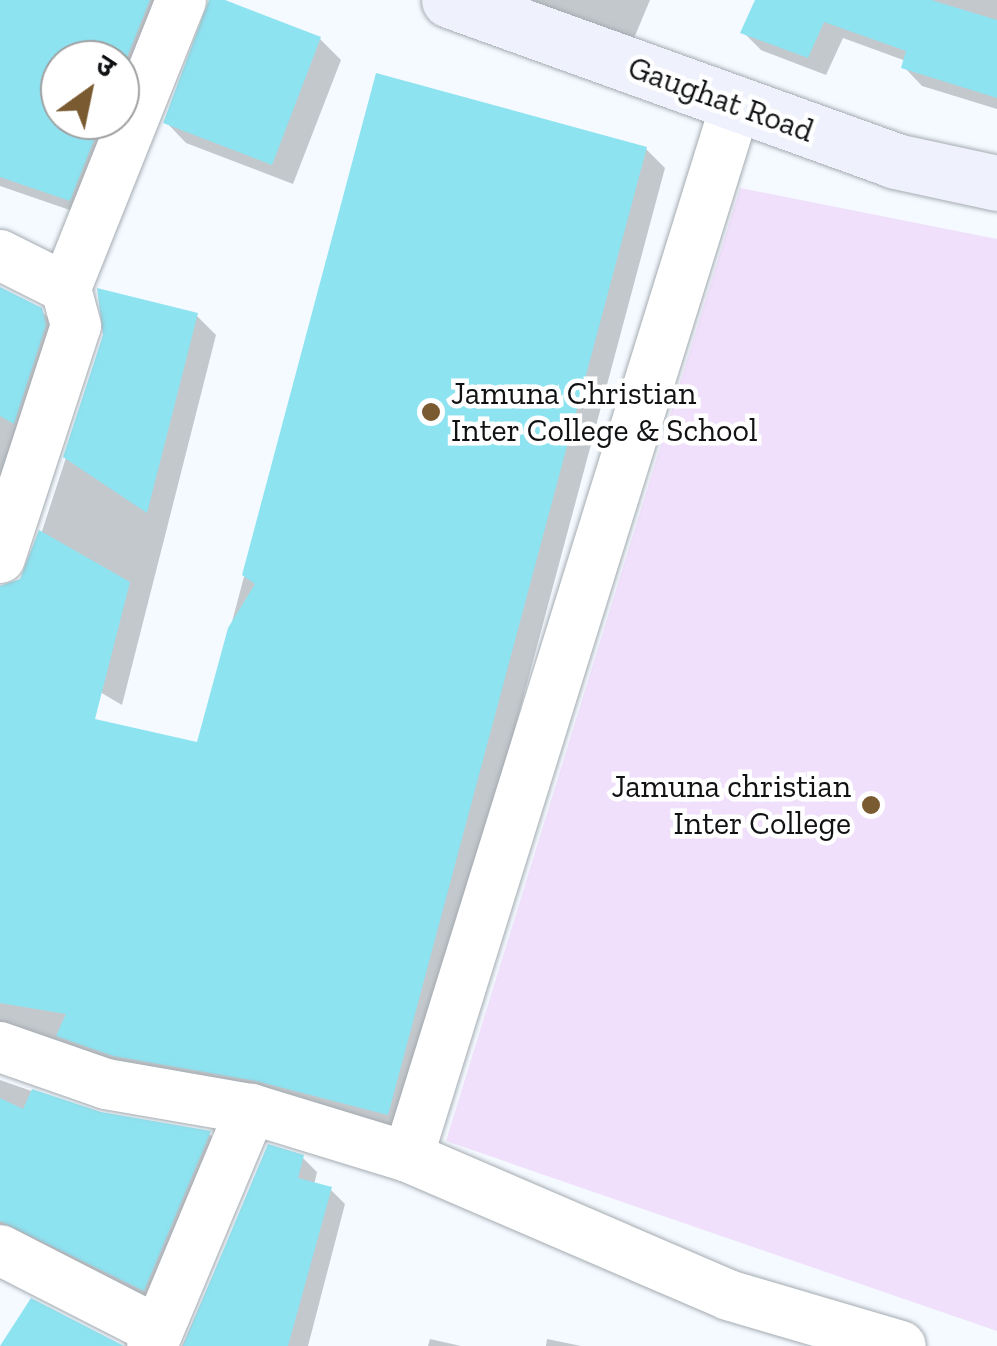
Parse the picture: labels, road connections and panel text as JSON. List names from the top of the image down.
{
  "streets": {
    "main road": ["Gaughat Road"]
  },
  "places": ["Jamuna Christian Inter College & School", "Jamuna christian Inter College"],
  "north": "top right"
}
